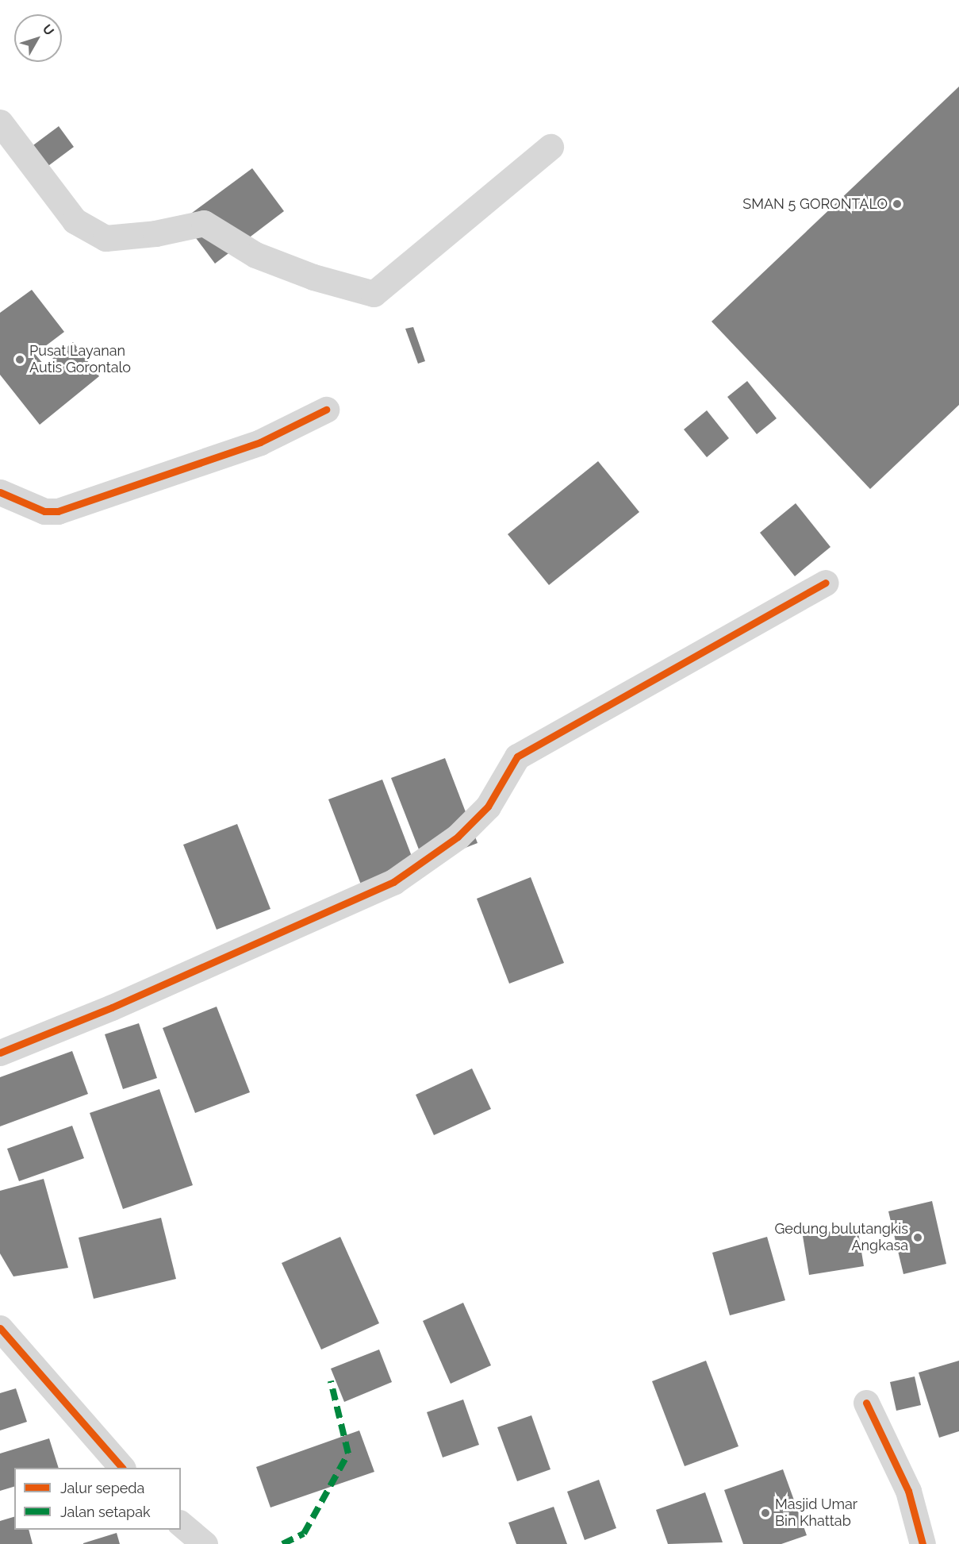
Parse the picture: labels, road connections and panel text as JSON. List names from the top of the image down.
{
  "places": [
    "SMAN 5 GORONTALO",
    "Pusat Layanan Autis Gorontalo",
    "Gedung bulutangkis Angkasa",
    "Masjid Umar Bin Khattab"
  ],
  "legend": ["Jalur sepeda", "Jalan setapak"],
  "north": "top right"
}
